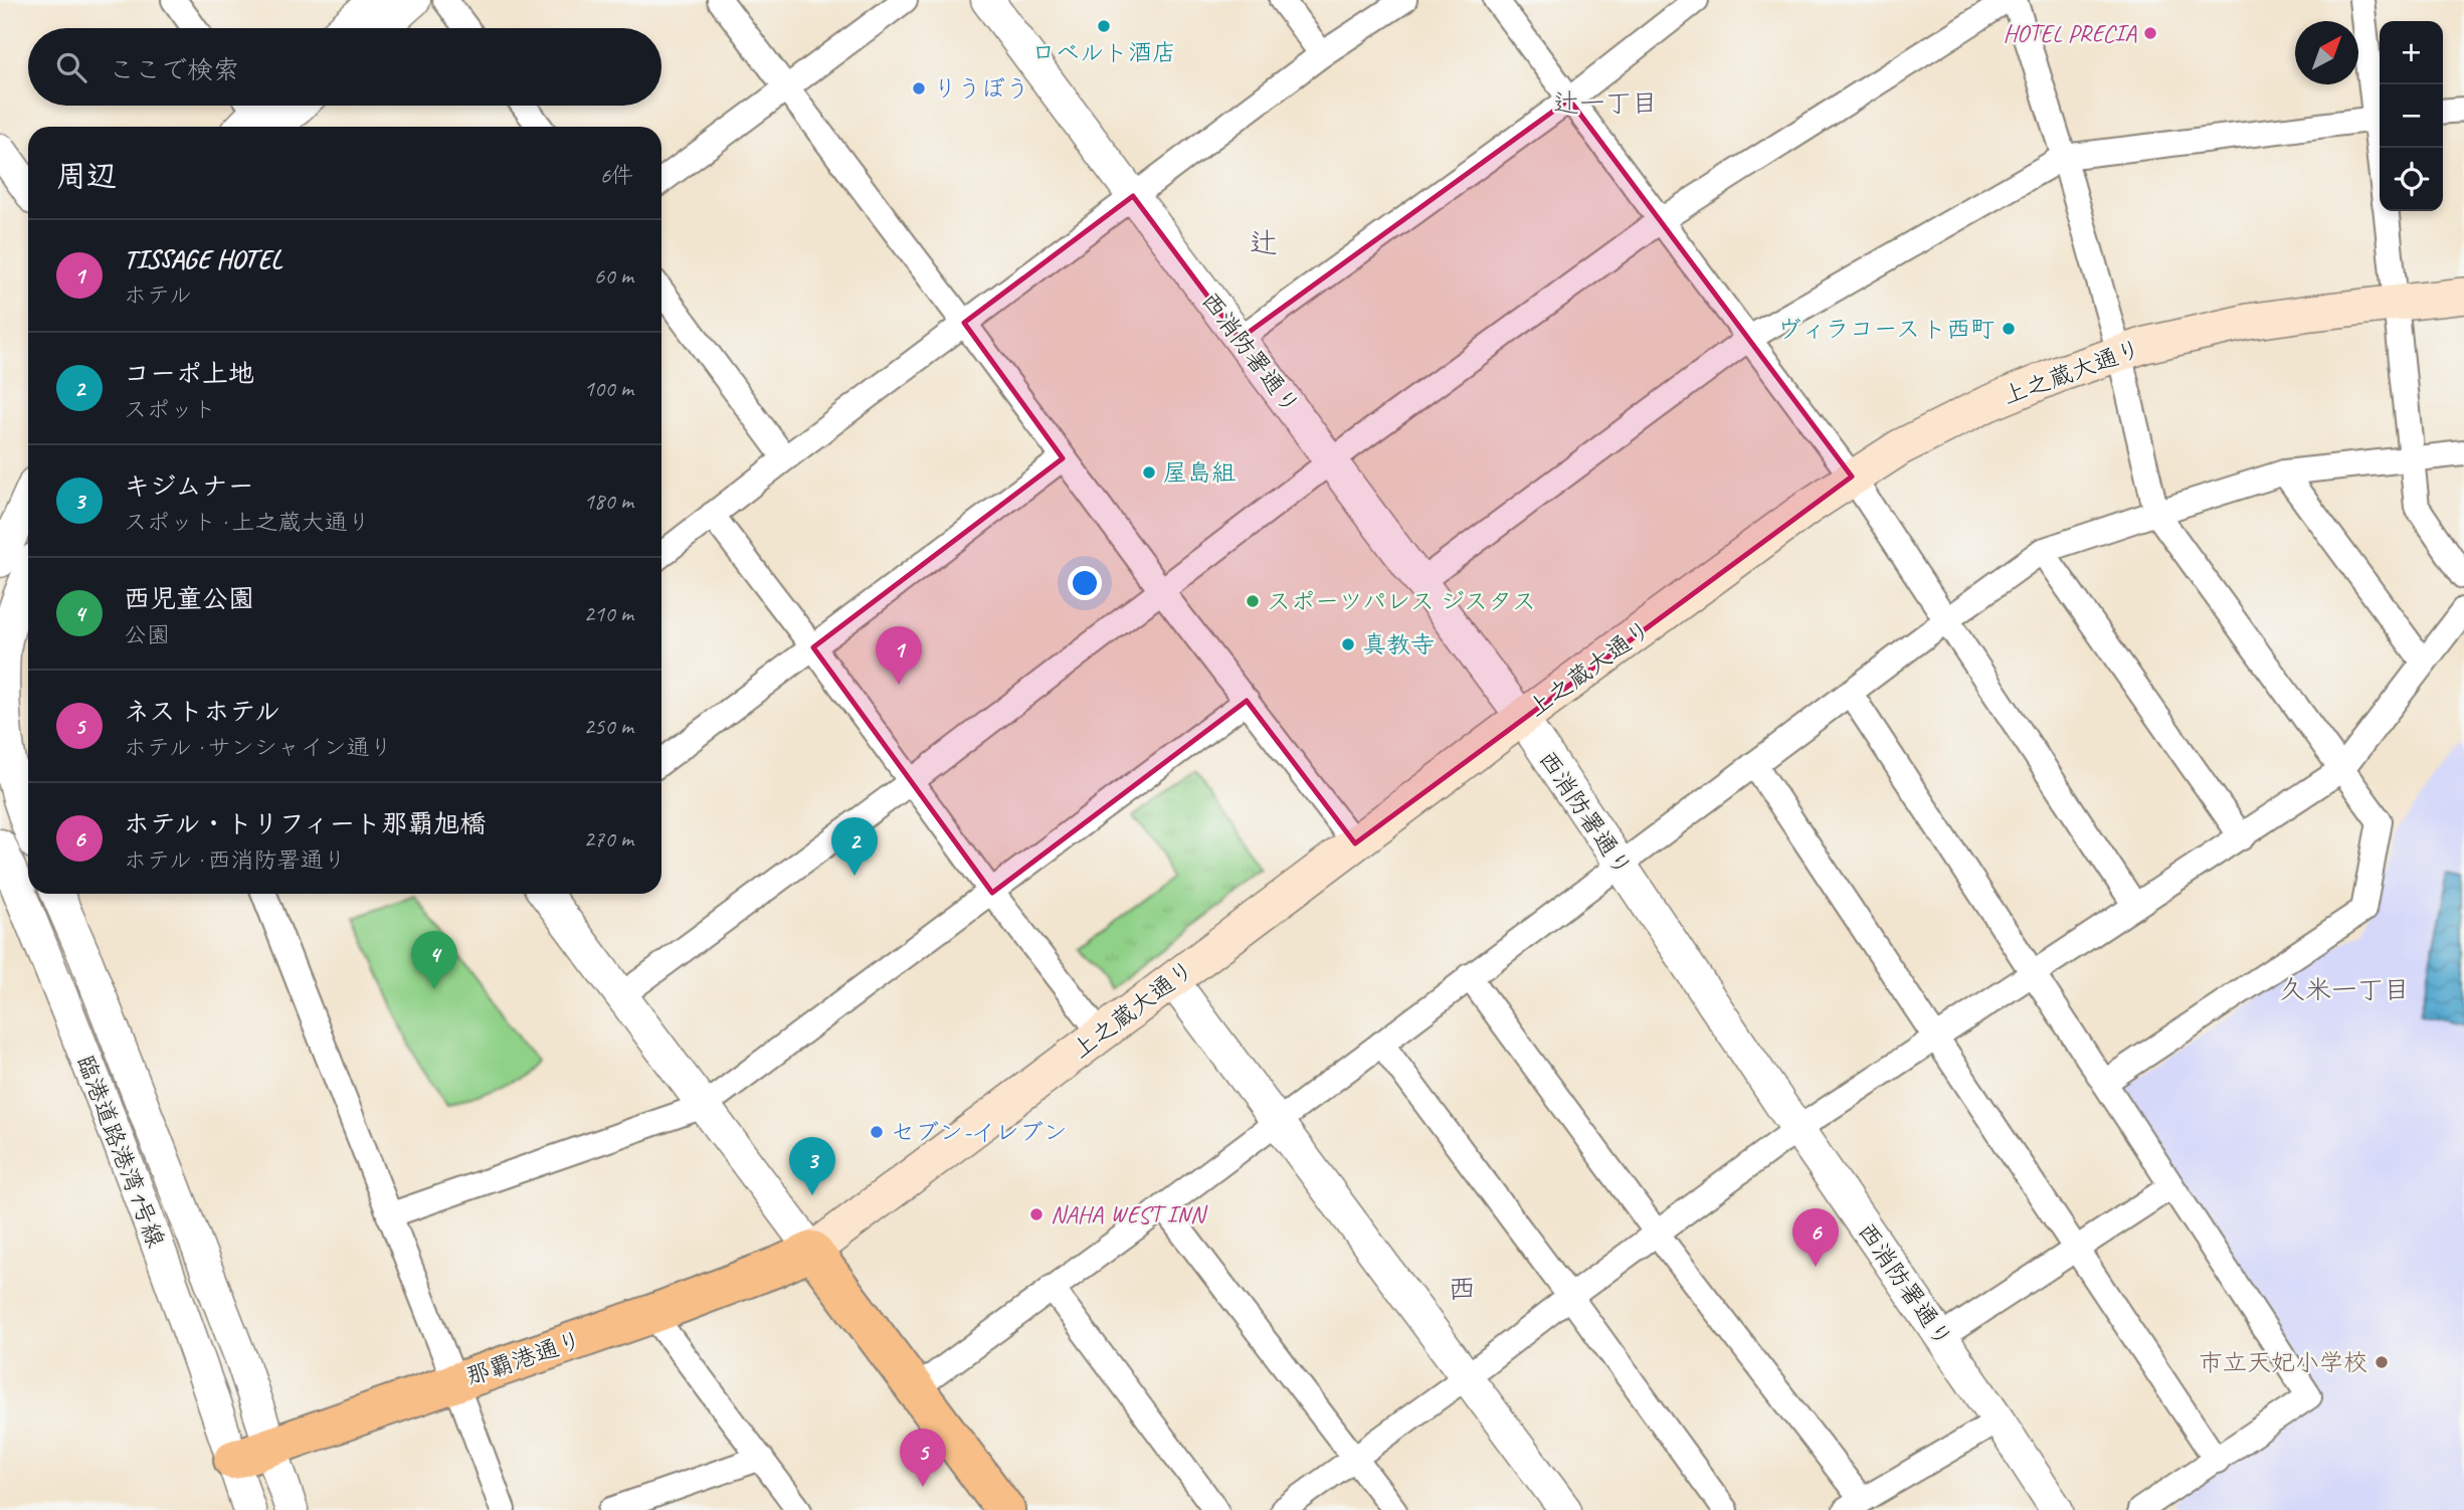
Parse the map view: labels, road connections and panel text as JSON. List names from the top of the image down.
{
  "streets": {
    "highway": ["那覇港通り"],
    "main road": ["上之蔵大通り"],
    "street": ["西消防署通り", "臨港道路港湾1号線"]
  },
  "crossings": [
    ["西消防署通り", "上之蔵大通り"],
    ["上之蔵大通り", "那覇港通り"],
    ["臨港道路港湾1号線", "那覇港通り"]
  ],
  "districts": [
    "辻一丁目",
    "辻",
    "久米一丁目",
    "西"
  ],
  "places": [
    "ロベルト酒店",
    "HOTEL PRECIA",
    "りうぼう",
    "ヴィラコースト西町",
    "屋島組",
    "スポーツパレス ジスタス",
    "真教寺",
    "セブン-イレブン",
    "NAHA WEST INN",
    "市立天妃小学校"
  ],
  "north": "top right",
  "page": {
    "map_buttons": ["+", "−"],
    "search": "ここで検索",
    "heading": ["周辺", "6件"],
    "list": [
      {
        "mark": "1",
        "name": "TISSAGE HOTEL",
        "note": "ホテル",
        "value": "60 m"
      },
      {
        "mark": "2",
        "name": "コーポ上地",
        "note": "スポット",
        "value": "100 m"
      },
      {
        "mark": "3",
        "name": "キジムナー",
        "note": "スポット · 上之蔵大通り",
        "value": "180 m"
      },
      {
        "mark": "4",
        "name": "西児童公園",
        "note": "公園",
        "value": "210 m"
      },
      {
        "mark": "5",
        "name": "ネストホテル",
        "note": "ホテル · サンシャイン通り",
        "value": "250 m"
      },
      {
        "mark": "6",
        "name": "ホテル・トリフィート那覇旭橋",
        "note": "ホテル · 西消防署通り",
        "value": "270 m"
      }
    ],
    "pins": [
      "1",
      "2",
      "4",
      "3",
      "6",
      "5"
    ]
  }
}
